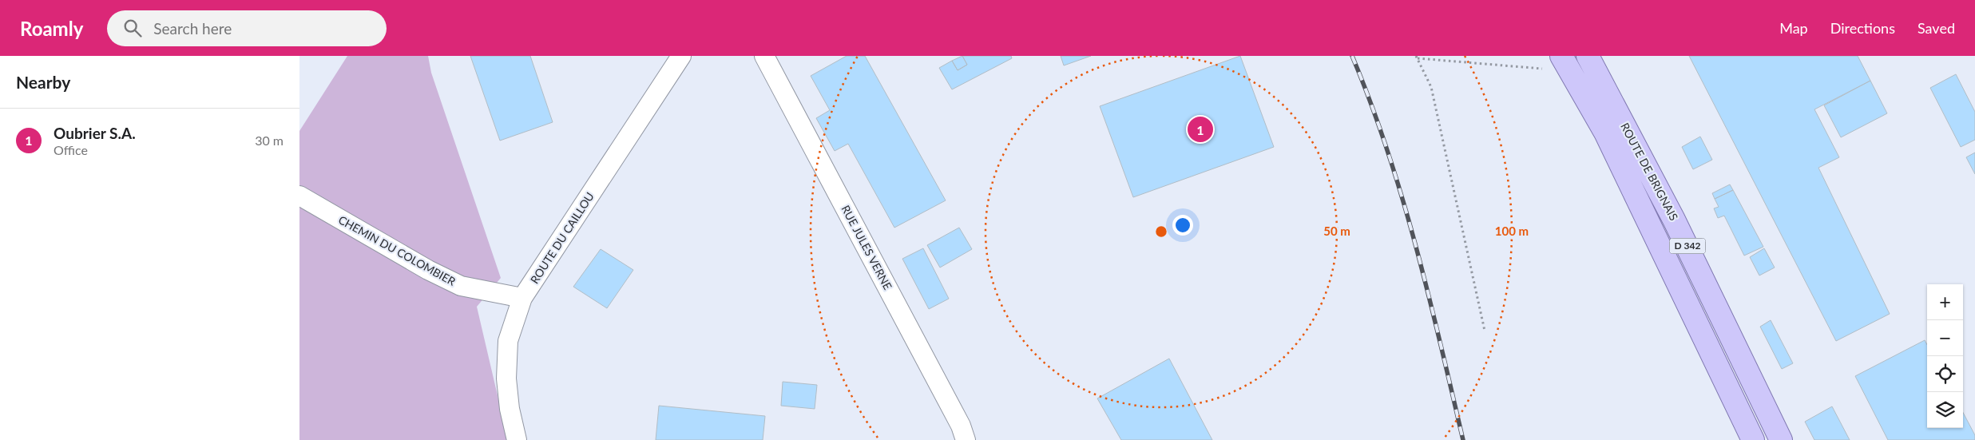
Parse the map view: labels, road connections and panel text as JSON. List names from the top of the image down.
{
  "streets": {
    "main road": ["ROUTE DE BRIGNAIS", "D 342"],
    "street": ["ROUTE DU CAILLOU", "RUE JULES VERNE", "CHEMIN DU COLOMBIER"]
  },
  "crossings": [
    ["ROUTE DU CAILLOU", "CHEMIN DU COLOMBIER"]
  ],
  "page": {
    "header": "Roamly",
    "search": "Search here",
    "nav": ["Map", "Directions", "Saved"],
    "heading": "Nearby",
    "list": [
      {
        "mark": "1",
        "name": "Oubrier S.A.",
        "note": "Office",
        "value": "30 m"
      }
    ],
    "pins": "1",
    "map_buttons": ["+", "−"]
  },
  "rings": ["50 m", "100 m"]
}
